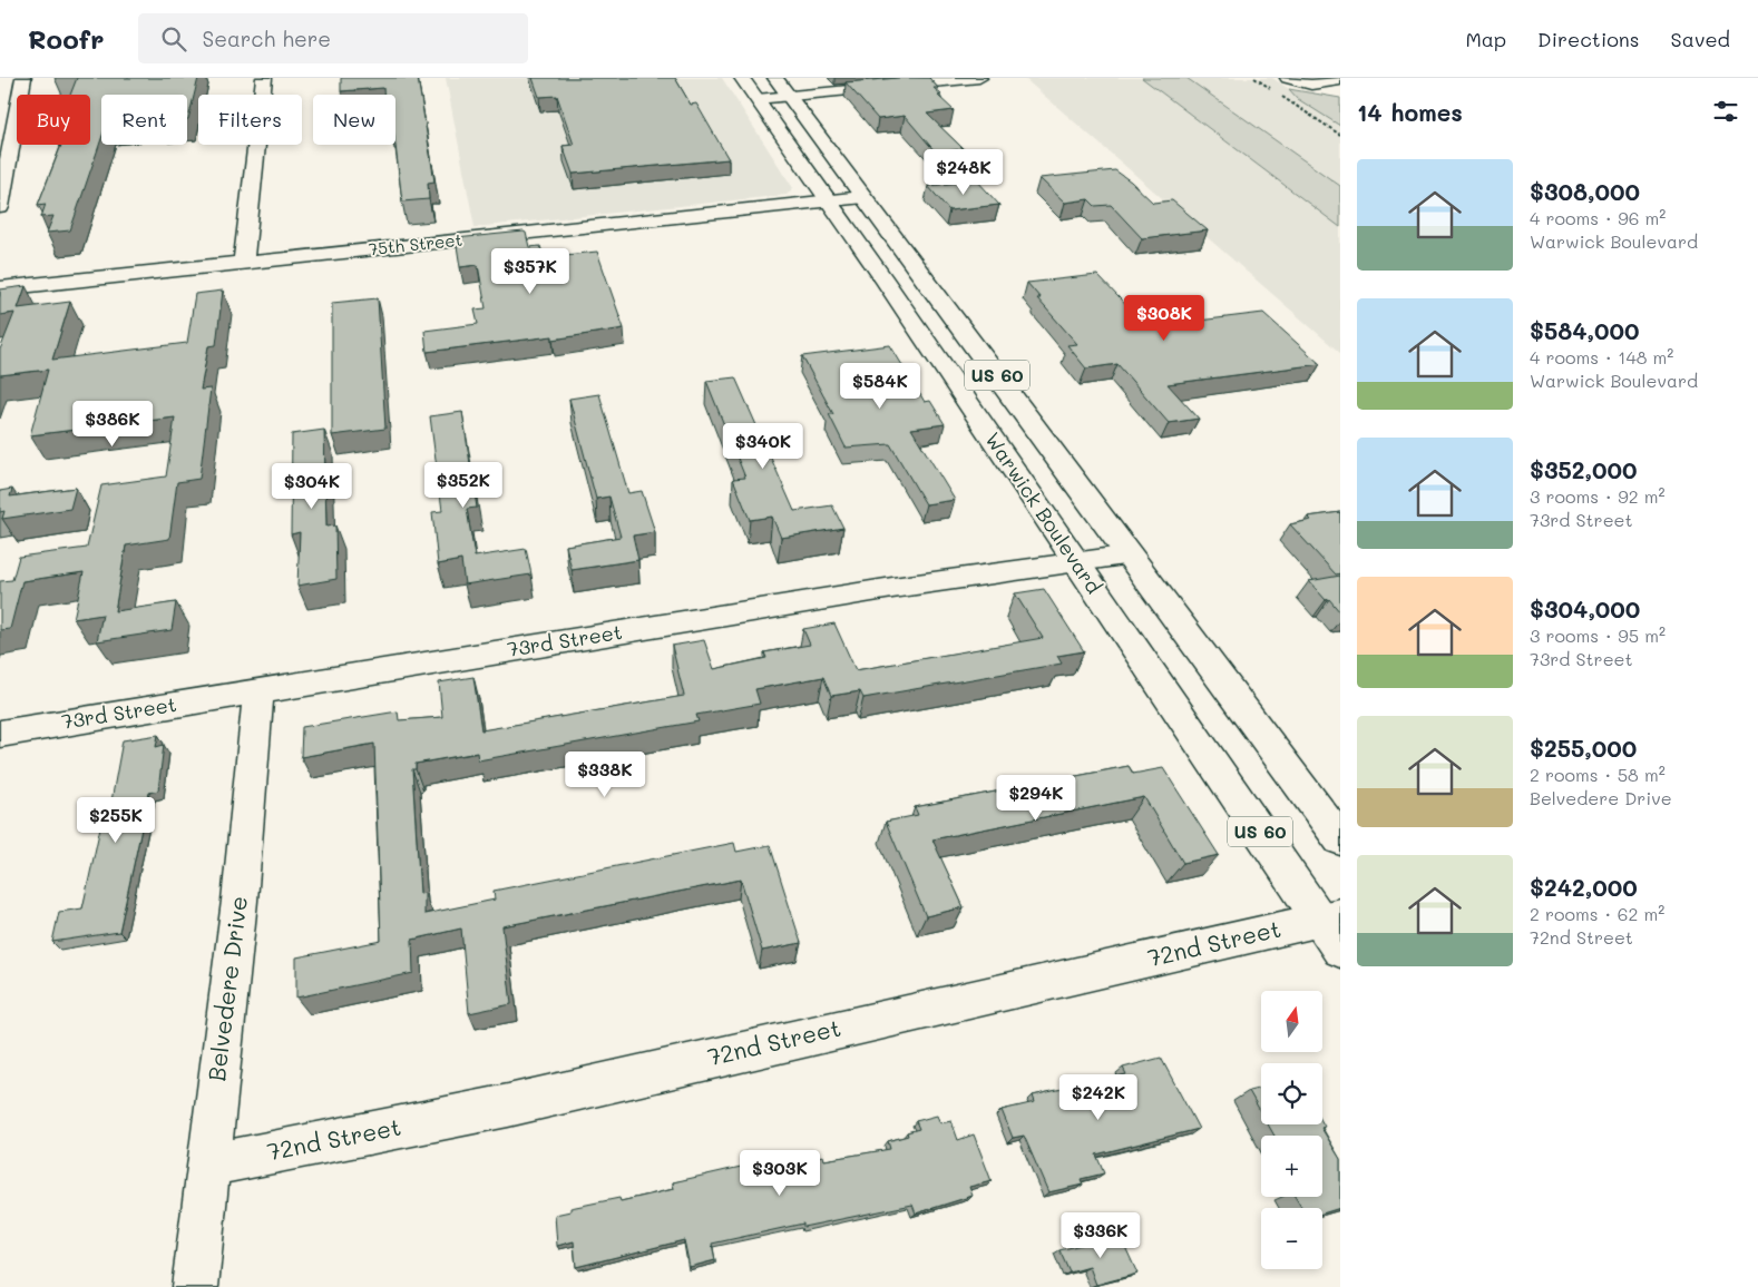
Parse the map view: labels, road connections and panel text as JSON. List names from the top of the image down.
{
  "streets": {
    "street": [
      "75th Street",
      "US 60",
      "Warwick Boulevard",
      "73rd Street",
      "72nd Street",
      "Belvedere Drive"
    ]
  },
  "crossings": [
    ["75th Street", "Warwick Boulevard"],
    ["Warwick Boulevard", "73rd Street"],
    ["Warwick Boulevard", "72nd Street"],
    ["73rd Street", "Belvedere Drive"],
    ["72nd Street", "Belvedere Drive"]
  ],
  "north": "top",
  "page": {
    "header": "Roofr",
    "search": "Search here",
    "nav": ["Map", "Directions", "Saved"],
    "heading": "14 homes",
    "chip": [
      "Buy",
      "Rent",
      "Filters",
      "New"
    ],
    "list": [
      {
        "name": "$308,000",
        "note": "4 rooms · 96 m² · Warwick Boulevard"
      },
      {
        "name": "$584,000",
        "note": "4 rooms · 148 m² · Warwick Boulevard"
      },
      {
        "name": "$352,000",
        "note": "3 rooms · 92 m² · 73rd Street"
      },
      {
        "name": "$304,000",
        "note": "3 rooms · 95 m² · 73rd Street"
      },
      {
        "name": "$255,000",
        "note": "2 rooms · 58 m² · Belvedere Drive"
      },
      {
        "name": "$242,000",
        "note": "2 rooms · 62 m² · 72nd Street"
      }
    ],
    "price": [
      "$248K",
      "$357K",
      "$308K",
      "$584K",
      "$386K",
      "$340K",
      "$352K",
      "$304K",
      "$338K",
      "$294K",
      "$255K",
      "$242K",
      "$303K",
      "$336K"
    ],
    "map_buttons": ["+", "−"]
  }
}
